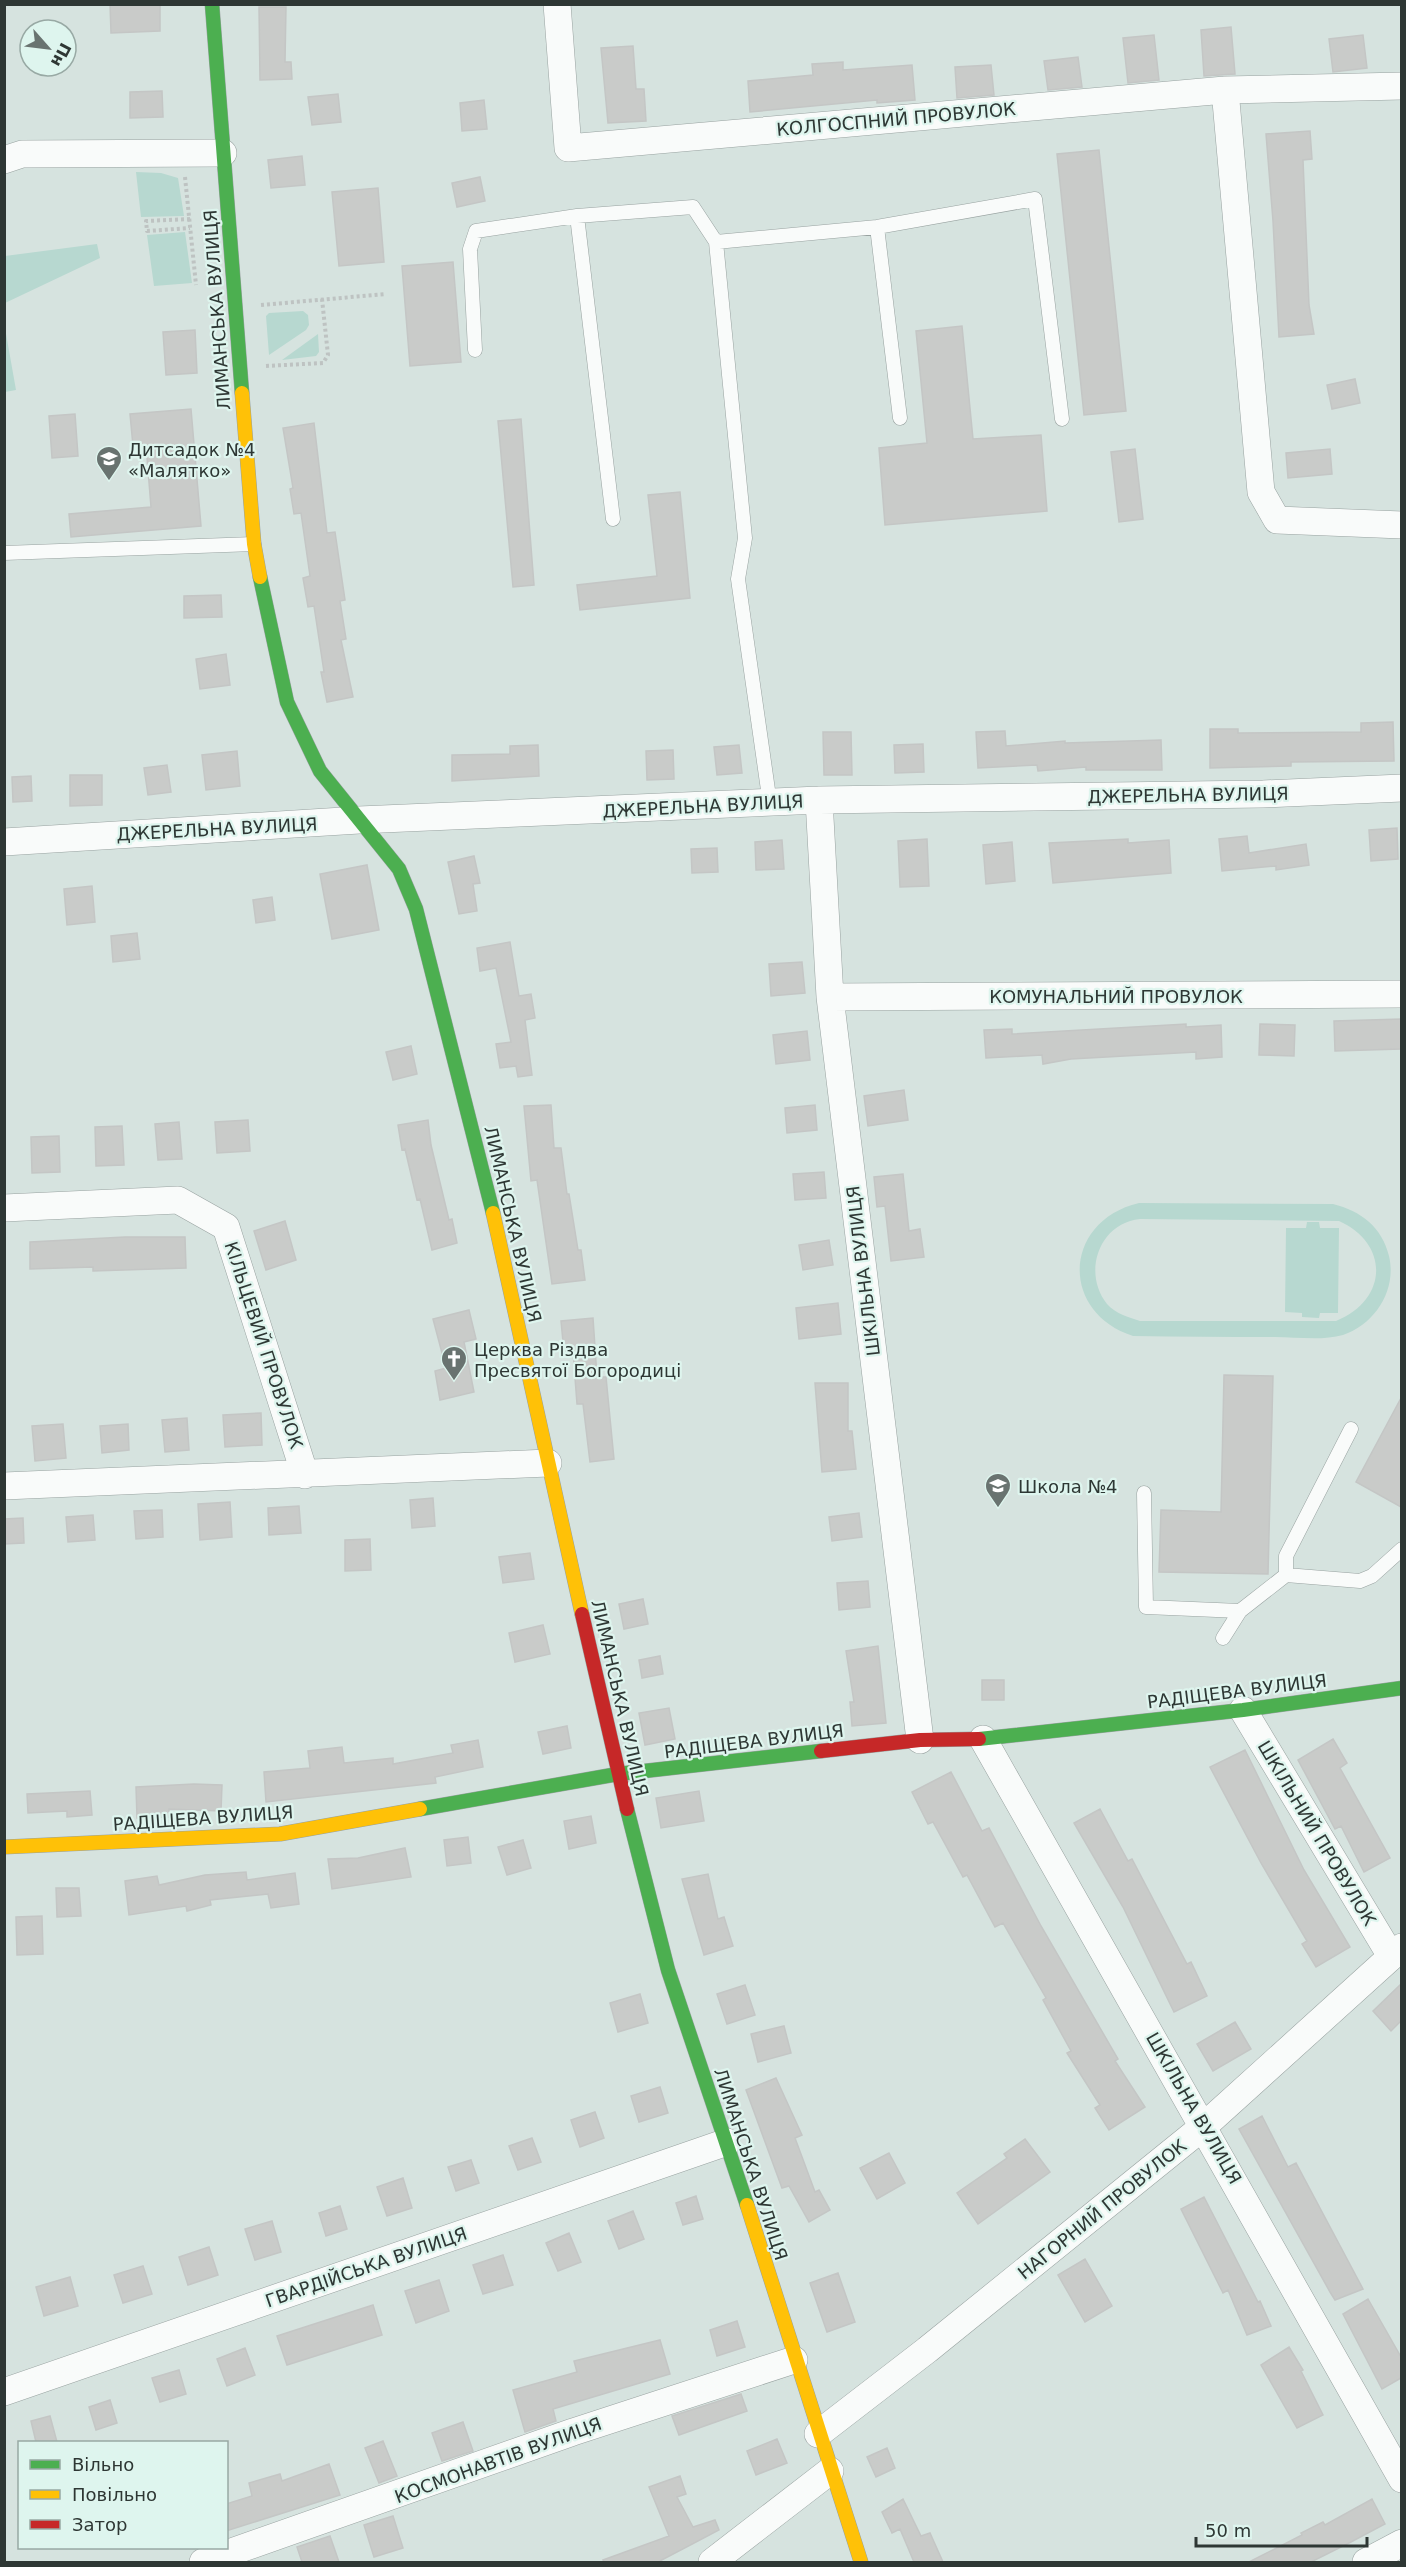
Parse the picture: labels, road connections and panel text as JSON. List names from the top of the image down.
{
  "streets": {
    "street": [
      "КОЛГОСПНИЙ ПРОВУЛОК",
      "ЛИМАНСЬКА ВУЛИЦЯ",
      "ДЖЕРЕЛЬНА ВУЛИЦЯ",
      "КОМУНАЛЬНИЙ ПРОВУЛОК",
      "ШКІЛЬНА ВУЛИЦЯ",
      "КІЛЬЦЕВИЙ ПРОВУЛОК",
      "РАДІЩЕВА ВУЛИЦЯ",
      "ШКІЛЬНИЙ ПРОВУЛОК",
      "НАГОРНИЙ ПРОВУЛОК",
      "ГВАРДІЙСЬКА ВУЛИЦЯ",
      "КОСМОНАВТІВ ВУЛИЦЯ"
    ]
  },
  "crossings": [
    ["ЛИМАНСЬКА ВУЛИЦЯ", "ДЖЕРЕЛЬНА ВУЛИЦЯ"],
    ["ЛИМАНСЬКА ВУЛИЦЯ", "КІЛЬЦЕВИЙ ПРОВУЛОК"],
    ["ЛИМАНСЬКА ВУЛИЦЯ", "РАДІЩЕВА ВУЛИЦЯ"],
    ["ЛИМАНСЬКА ВУЛИЦЯ", "НАГОРНИЙ ПРОВУЛОК"],
    ["ЛИМАНСЬКА ВУЛИЦЯ", "ГВАРДІЙСЬКА ВУЛИЦЯ"],
    ["ЛИМАНСЬКА ВУЛИЦЯ", "КОСМОНАВТІВ ВУЛИЦЯ"],
    ["ДЖЕРЕЛЬНА ВУЛИЦЯ", "ШКІЛЬНА ВУЛИЦЯ"],
    ["КОМУНАЛЬНИЙ ПРОВУЛОК", "ШКІЛЬНА ВУЛИЦЯ"],
    ["ШКІЛЬНА ВУЛИЦЯ", "РАДІЩЕВА ВУЛИЦЯ"],
    ["ШКІЛЬНА ВУЛИЦЯ", "НАГОРНИЙ ПРОВУЛОК"],
    ["РАДІЩЕВА ВУЛИЦЯ", "ШКІЛЬНИЙ ПРОВУЛОК"],
    ["ШКІЛЬНИЙ ПРОВУЛОК", "НАГОРНИЙ ПРОВУЛОК"]
  ],
  "places": {
    "school or university": ["Дитсадок №4 «Малятко»", "Школа №4"],
    "church": ["Церква Різдва Пресвятої Богородиці"]
  },
  "legend": ["Вільно", "Повільно", "Затор"],
  "scale_bar": "50 m",
  "north": "bottom right"
}
